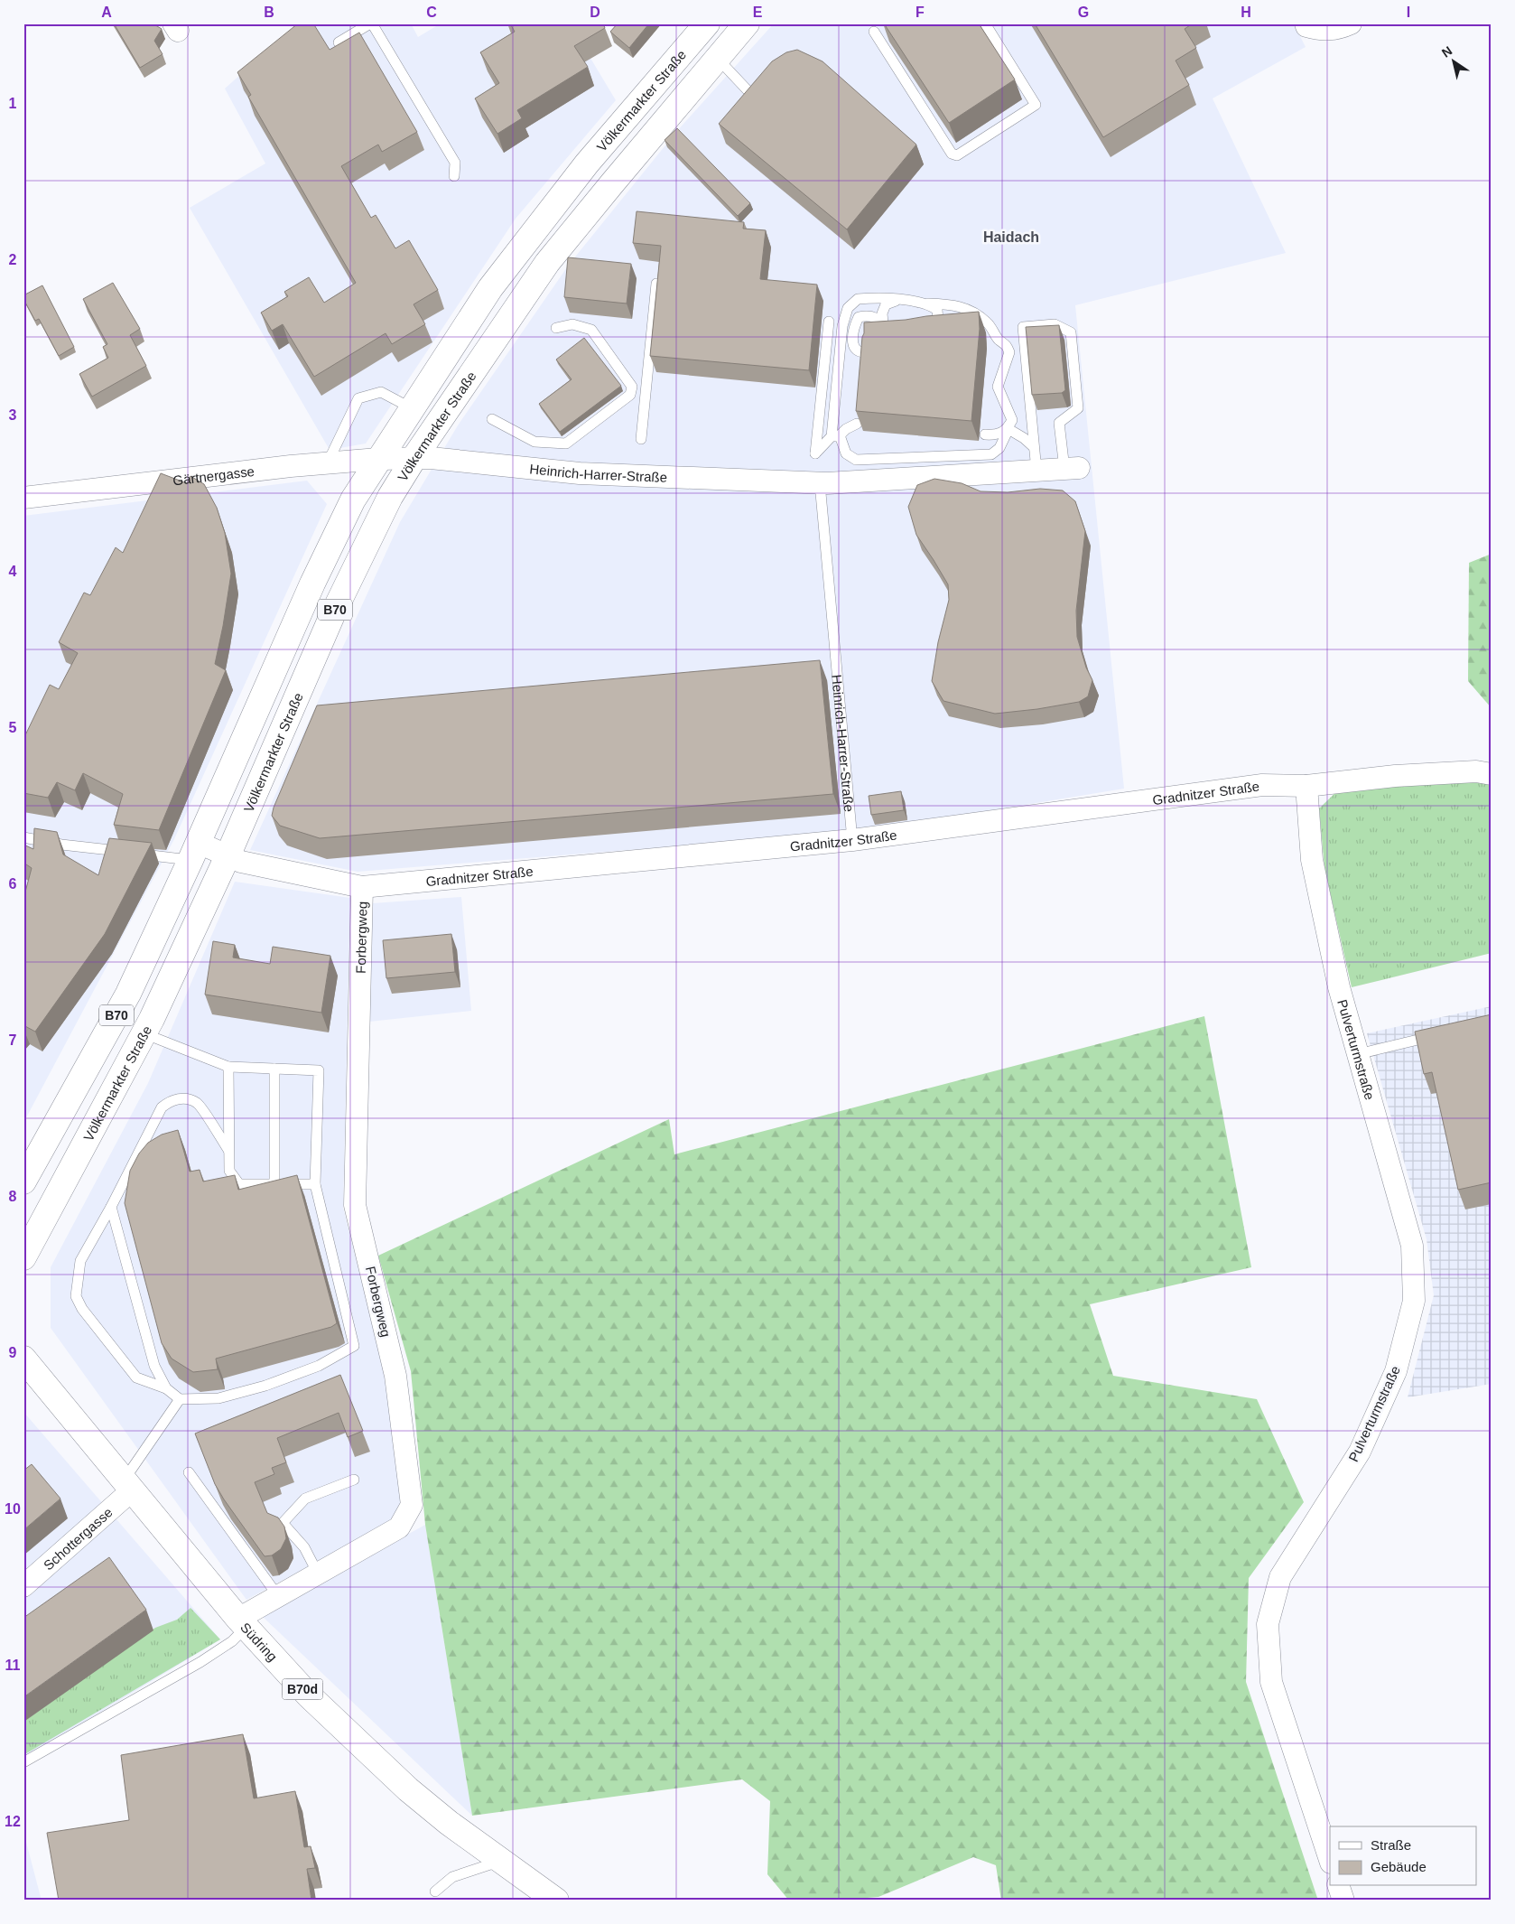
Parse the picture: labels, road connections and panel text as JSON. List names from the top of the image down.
{
  "streets": {
    "main road": [
      "Völkermarkter Straße",
      "B70",
      "Südring",
      "B70d"
    ],
    "street": [
      "Heinrich-Harrer-Straße",
      "Gärtnergasse",
      "Gradnitzer Straße",
      "Forbergweg",
      "Pulverturmstraße",
      "Schottergasse"
    ]
  },
  "crossings": [
    ["Völkermarkter Straße", "Heinrich-Harrer-Straße"],
    ["Völkermarkter Straße", "Gärtnergasse"],
    ["Völkermarkter Straße", "Gradnitzer Straße"],
    ["Heinrich-Harrer-Straße", "Gärtnergasse"],
    ["Heinrich-Harrer-Straße", "Gradnitzer Straße"],
    ["Gradnitzer Straße", "Forbergweg"],
    ["Gradnitzer Straße", "Pulverturmstraße"],
    ["Forbergweg", "Südring"],
    ["Schottergasse", "Südring"]
  ],
  "districts": ["Haidach"],
  "legend": ["Straße", "Gebäude"],
  "north": "top left",
  "grid": {
    "columns": [
      "A",
      "B",
      "C",
      "D",
      "E",
      "F",
      "G",
      "H",
      "I"
    ],
    "rows": [
      "1",
      "2",
      "3",
      "4",
      "5",
      "6",
      "7",
      "8",
      "9",
      "10",
      "11",
      "12"
    ]
  }
}
